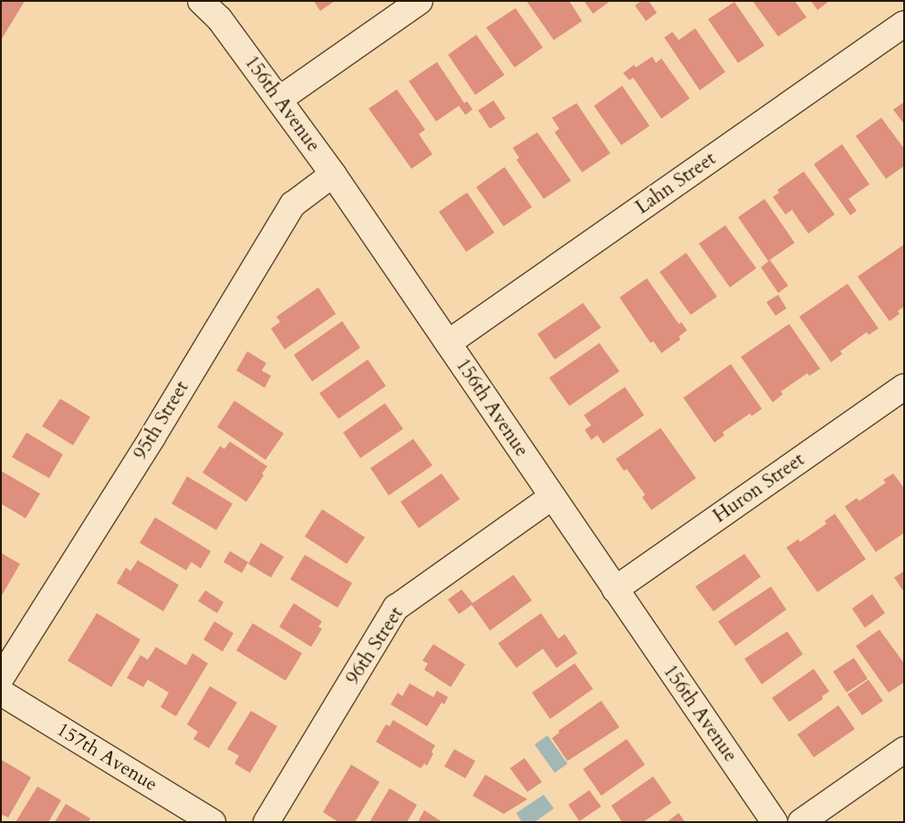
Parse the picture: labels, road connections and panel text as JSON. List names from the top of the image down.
{
  "streets": {
    "street": [
      "156th Avenue",
      "Lahn Street",
      "95th Street",
      "Huron Street",
      "96th Street",
      "157th Avenue"
    ]
  },
  "crossings": [
    ["156th Avenue", "Lahn Street"],
    ["156th Avenue", "95th Street"],
    ["156th Avenue", "Huron Street"],
    ["156th Avenue", "96th Street"]
  ]
}
